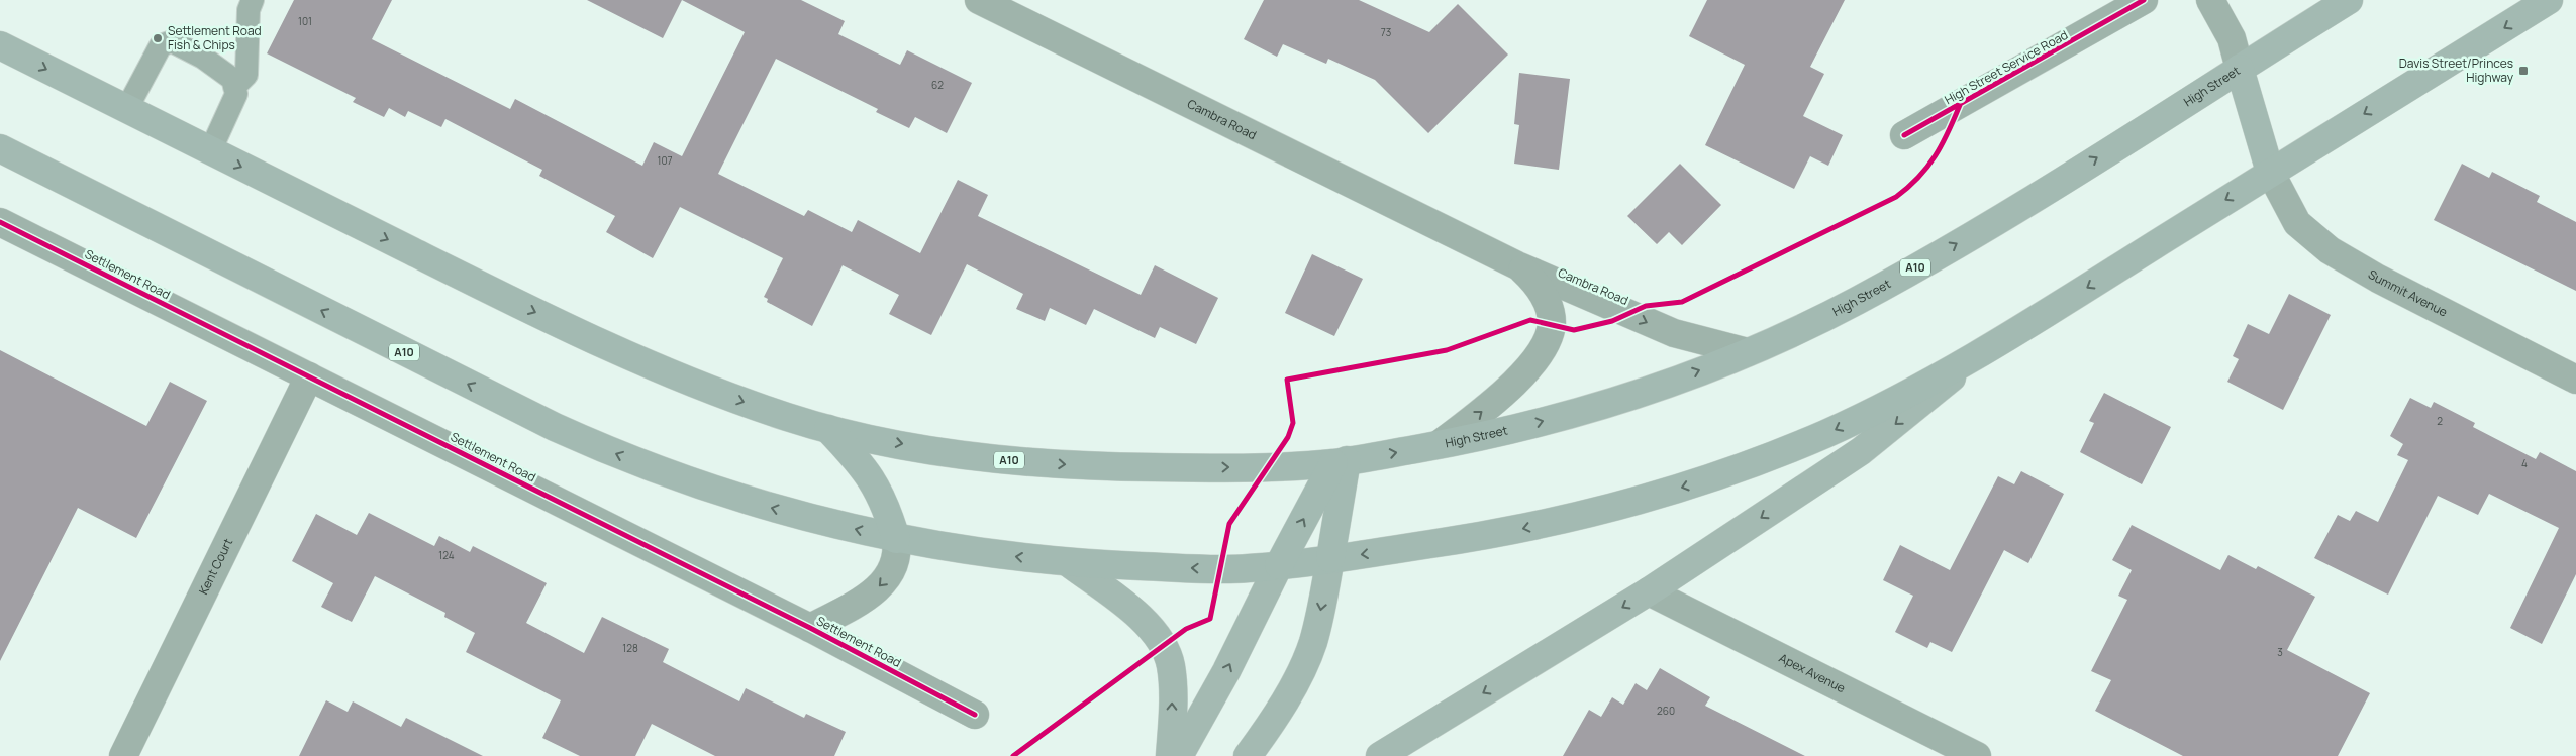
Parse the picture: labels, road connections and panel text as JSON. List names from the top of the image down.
{
  "streets": {
    "highway": ["High Street", "A10"],
    "street": [
      "High Street Service Road",
      "Cambra Road",
      "Settlement Road",
      "Summit Avenue",
      "Kent Court",
      "Apex Avenue"
    ]
  },
  "crossings": [
    ["High Street", "Cambra Road"],
    ["High Street", "A10"],
    ["A10", "Settlement Road"],
    ["A10", "Summit Avenue"],
    ["Settlement Road", "Kent Court"]
  ],
  "places": {
    "other": ["Settlement Road Fish & Chips"],
    "transit": ["Davis Street/Princes Highway"]
  },
  "house_numbers": [
    "101",
    "73",
    "62",
    "107",
    "2",
    "4",
    "124",
    "128",
    "3",
    "260"
  ]
}
